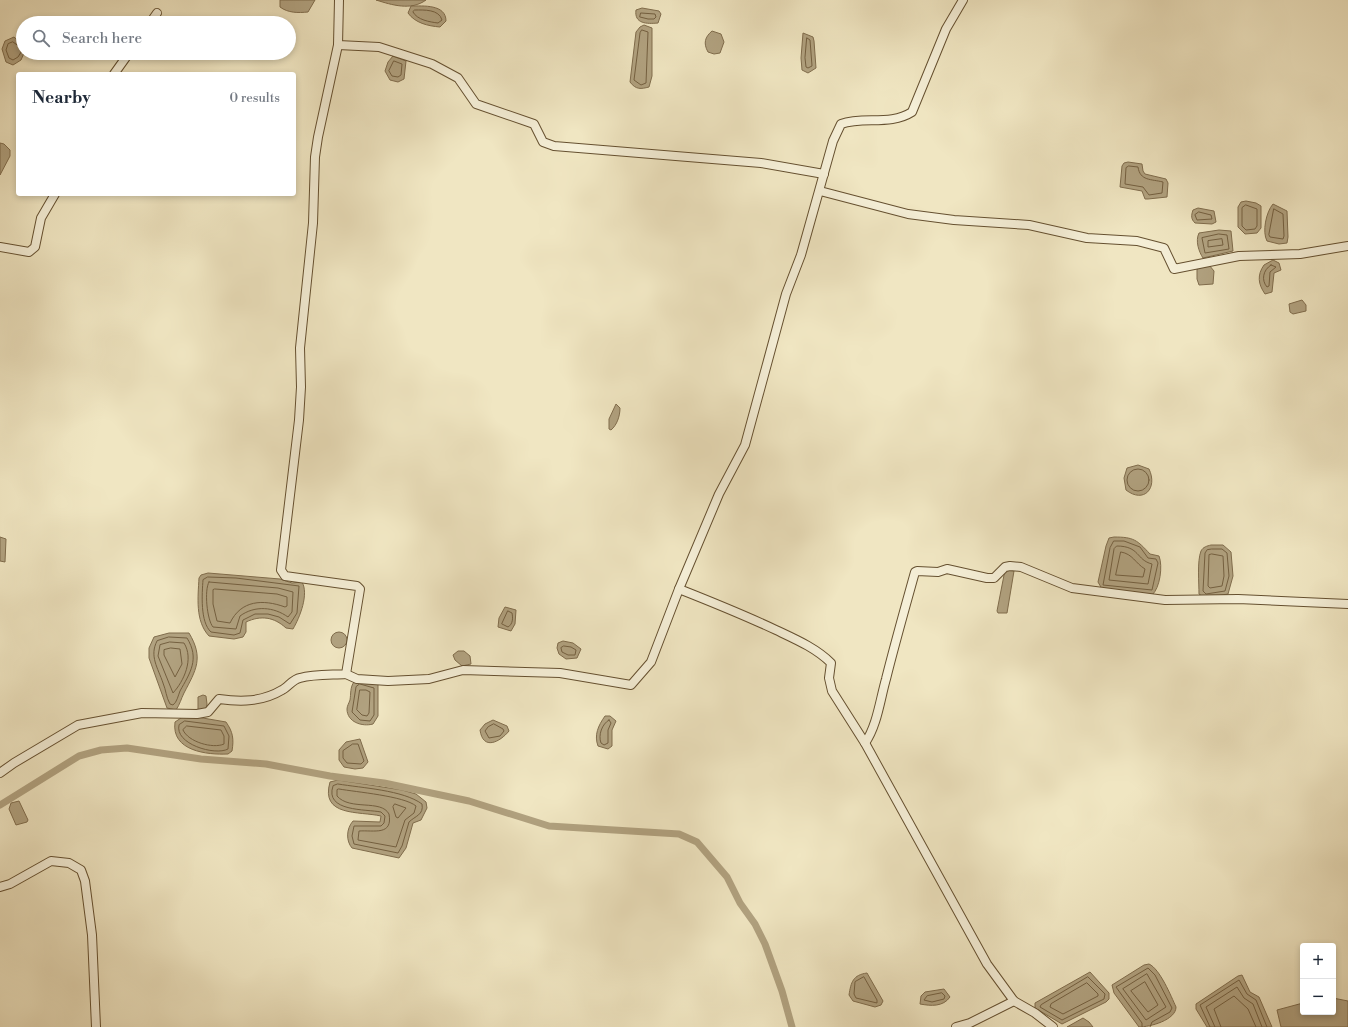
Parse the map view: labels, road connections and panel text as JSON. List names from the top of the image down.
{
  "page": {
    "search": "Search here",
    "heading": ["Nearby", "0 results"],
    "map_buttons": ["+", "−"]
  }
}
